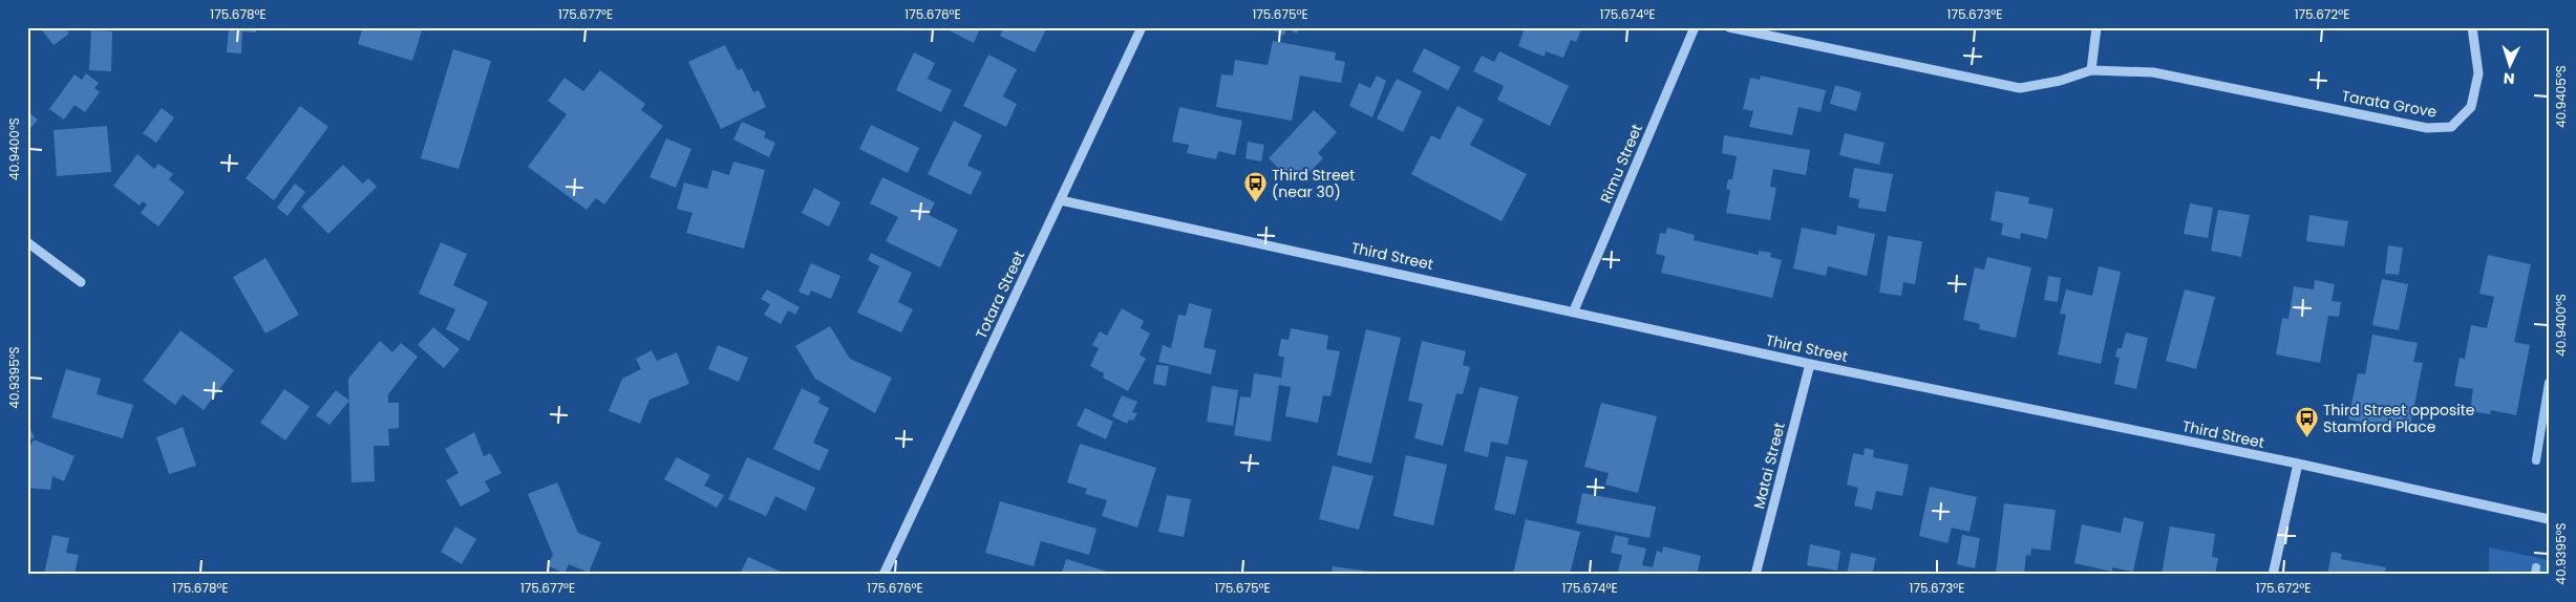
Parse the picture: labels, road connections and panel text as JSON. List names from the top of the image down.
{
  "streets": {
    "street": [
      "Tarata Grove",
      "Rimu Street",
      "Third Street",
      "Totara Street",
      "Matai Street"
    ]
  },
  "crossings": [
    ["Rimu Street", "Third Street"],
    ["Third Street", "Totara Street"],
    ["Third Street", "Matai Street"]
  ],
  "places": {
    "bus stop": ["Third Street (near 30)", "Third Street opposite Stamford Place"]
  },
  "north": "bottom",
  "coordinates": [
    "175.678°E",
    "175.677°E",
    "175.676°E",
    "175.675°E",
    "175.674°E",
    "175.673°E",
    "175.672°E",
    "40.9405°S",
    "40.9400°S",
    "40.9395°S"
  ]
}
